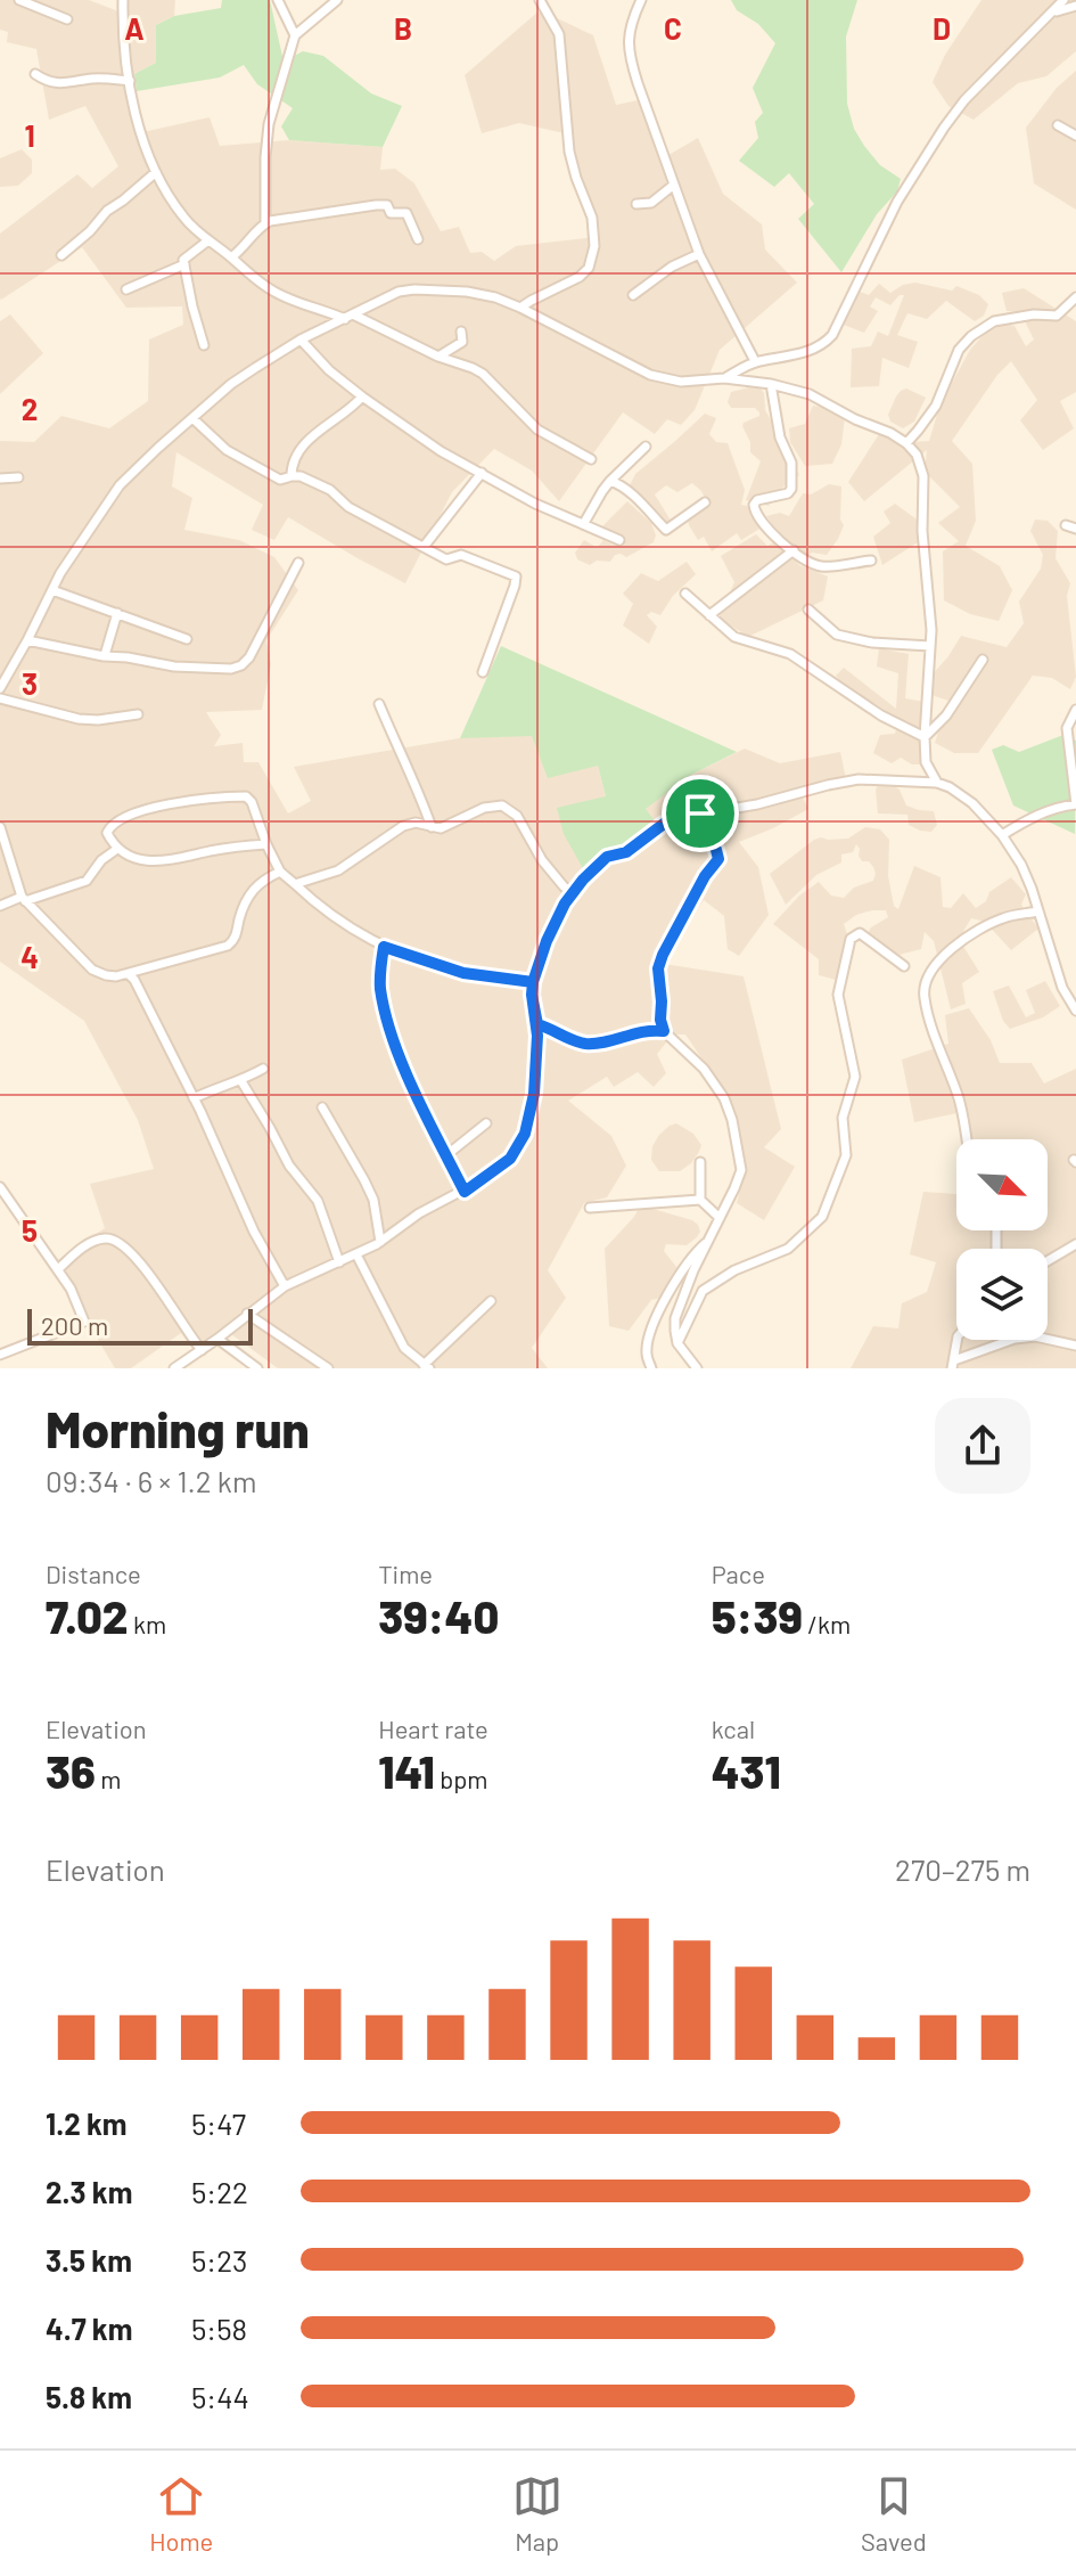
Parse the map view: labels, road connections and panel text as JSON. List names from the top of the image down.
{
  "scale_bar": "200 m",
  "north": "bottom right",
  "page": {
    "scale": "200 m",
    "heading": ["Morning run", "09:34 · 6 × 1.2 km"],
    "stats": [
      ["Distance", "7.02 km"],
      ["Time", "39:40"],
      ["Pace", "5:39 /km"],
      ["Elevation", "36 m"],
      ["Heart rate", "141 bpm"],
      ["kcal", "431"]
    ],
    "chart": ["Elevation", "270–275 m"],
    "list": [
      {
        "name": "1.2 km",
        "note": "5:47"
      },
      {
        "name": "2.3 km",
        "note": "5:22"
      },
      {
        "name": "3.5 km",
        "note": "5:23"
      },
      {
        "name": "4.7 km",
        "note": "5:58"
      },
      {
        "name": "5.8 km",
        "note": "5:44"
      }
    ],
    "tabs": ["Home", "Map", "Saved"]
  },
  "grid": {
    "columns": [
      "A",
      "B",
      "C",
      "D"
    ],
    "rows": [
      "1",
      "2",
      "3",
      "4",
      "5"
    ]
  }
}
